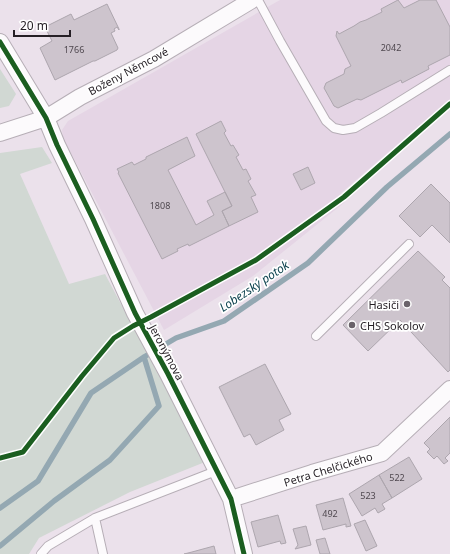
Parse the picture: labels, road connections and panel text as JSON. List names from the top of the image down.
{
  "streets": {
    "street": ["Boženy Němcové", "Jeronýmova", "Petra Chelčického"]
  },
  "crossings": [
    ["Boženy Němcové", "Jeronýmova"],
    ["Jeronýmova", "Petra Chelčického"]
  ],
  "water": ["Lobezský potok"],
  "places": ["Hasiči", "CHS Sokolov"],
  "house_numbers": [
    "2042",
    "1766",
    "1808",
    "522",
    "523",
    "492"
  ],
  "scale_bar": "20 m"
}
